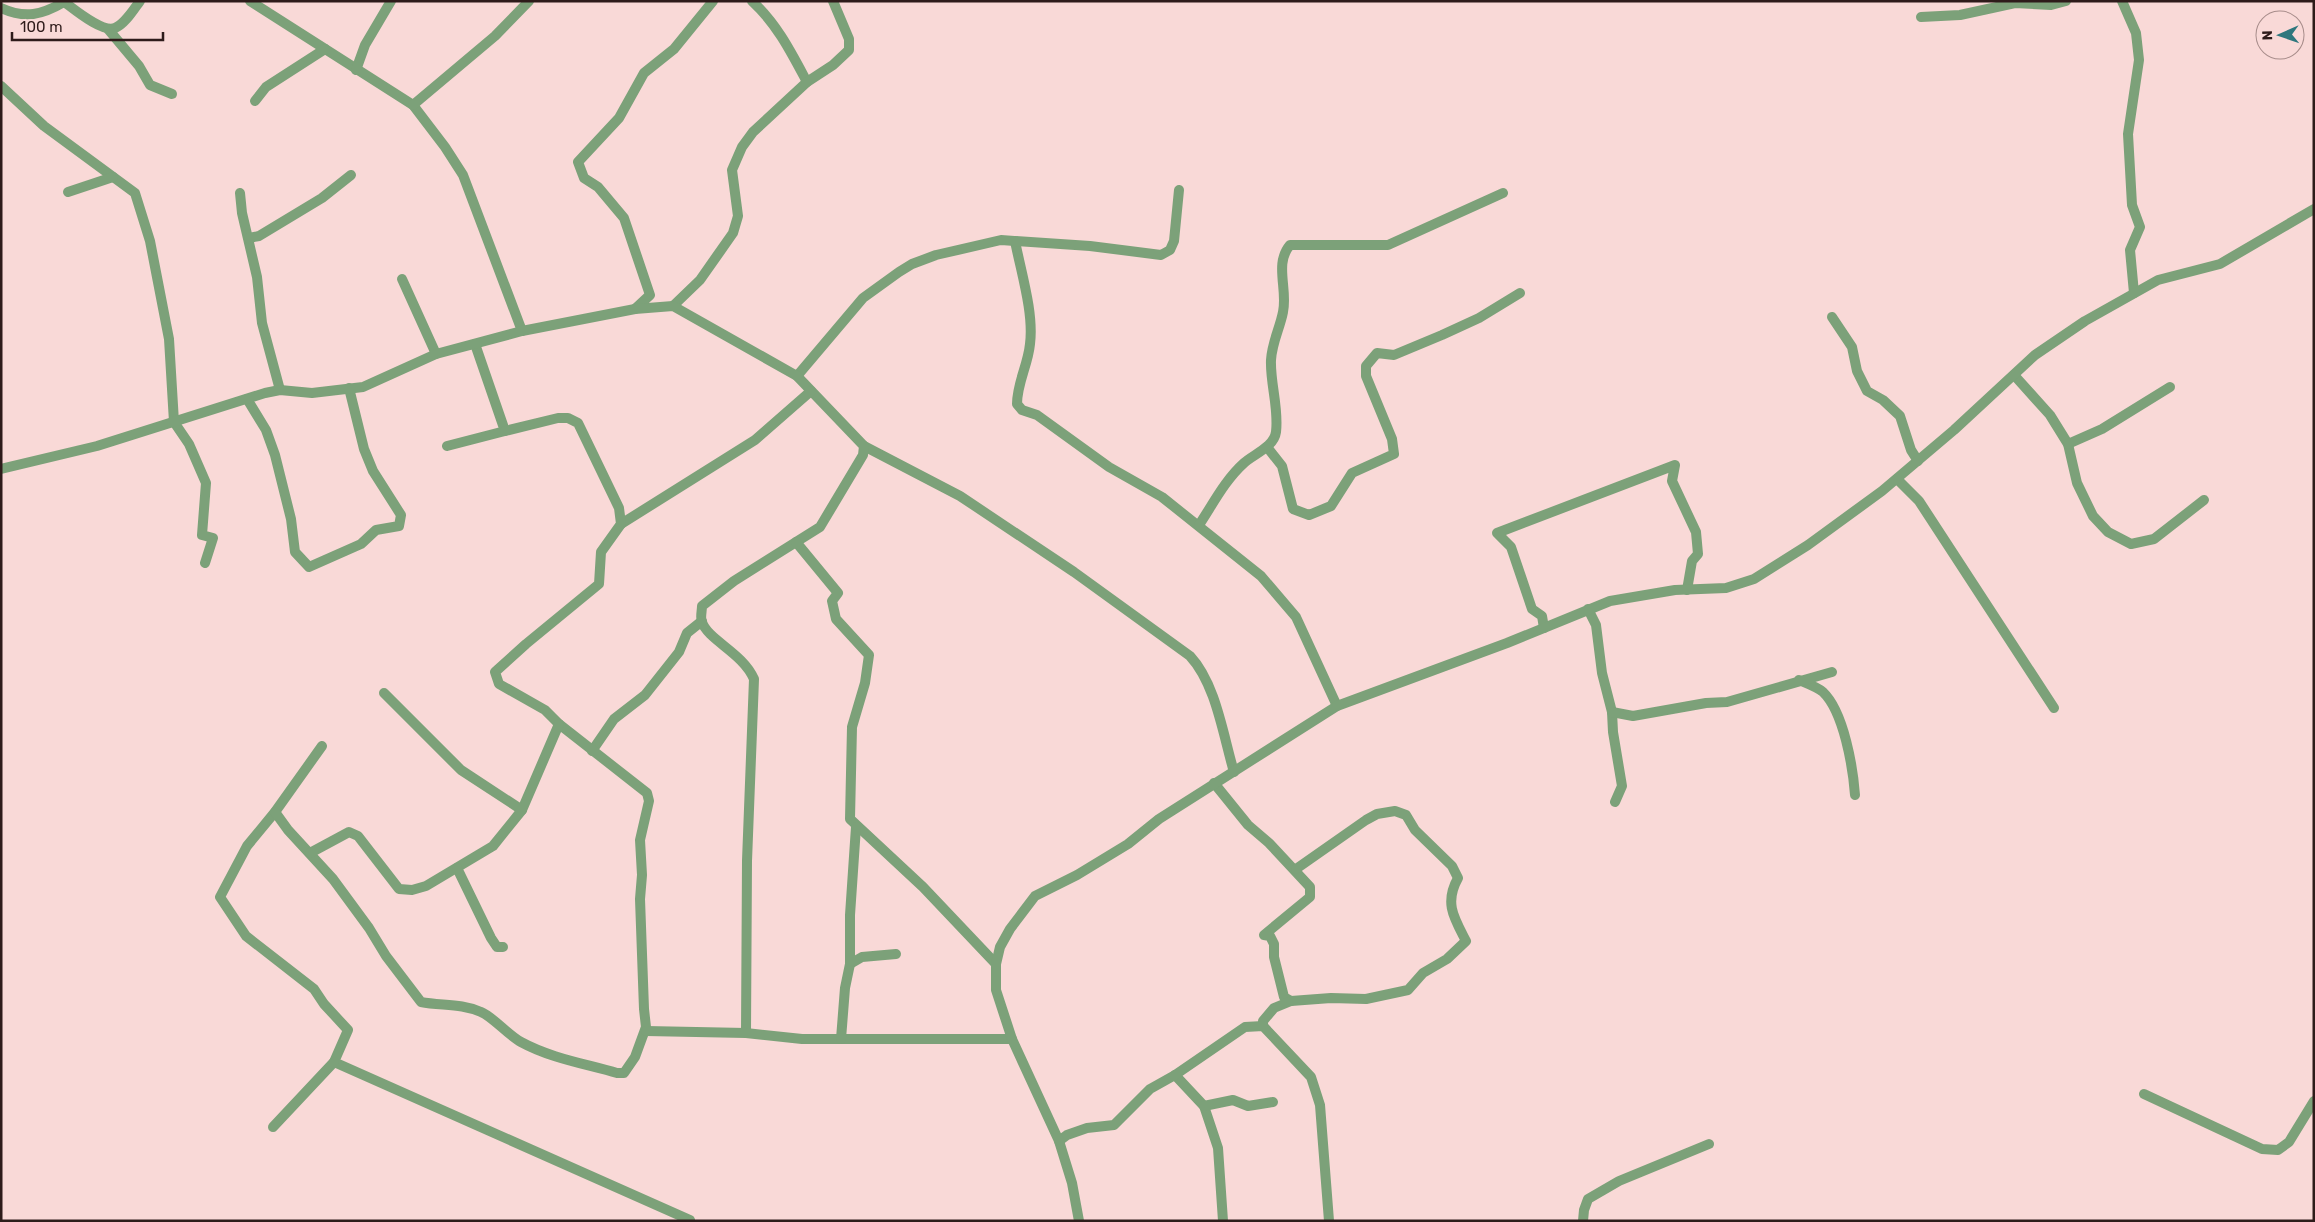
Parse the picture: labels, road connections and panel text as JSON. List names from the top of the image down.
{
  "scale_bar": "100 m",
  "north": "left"
}
